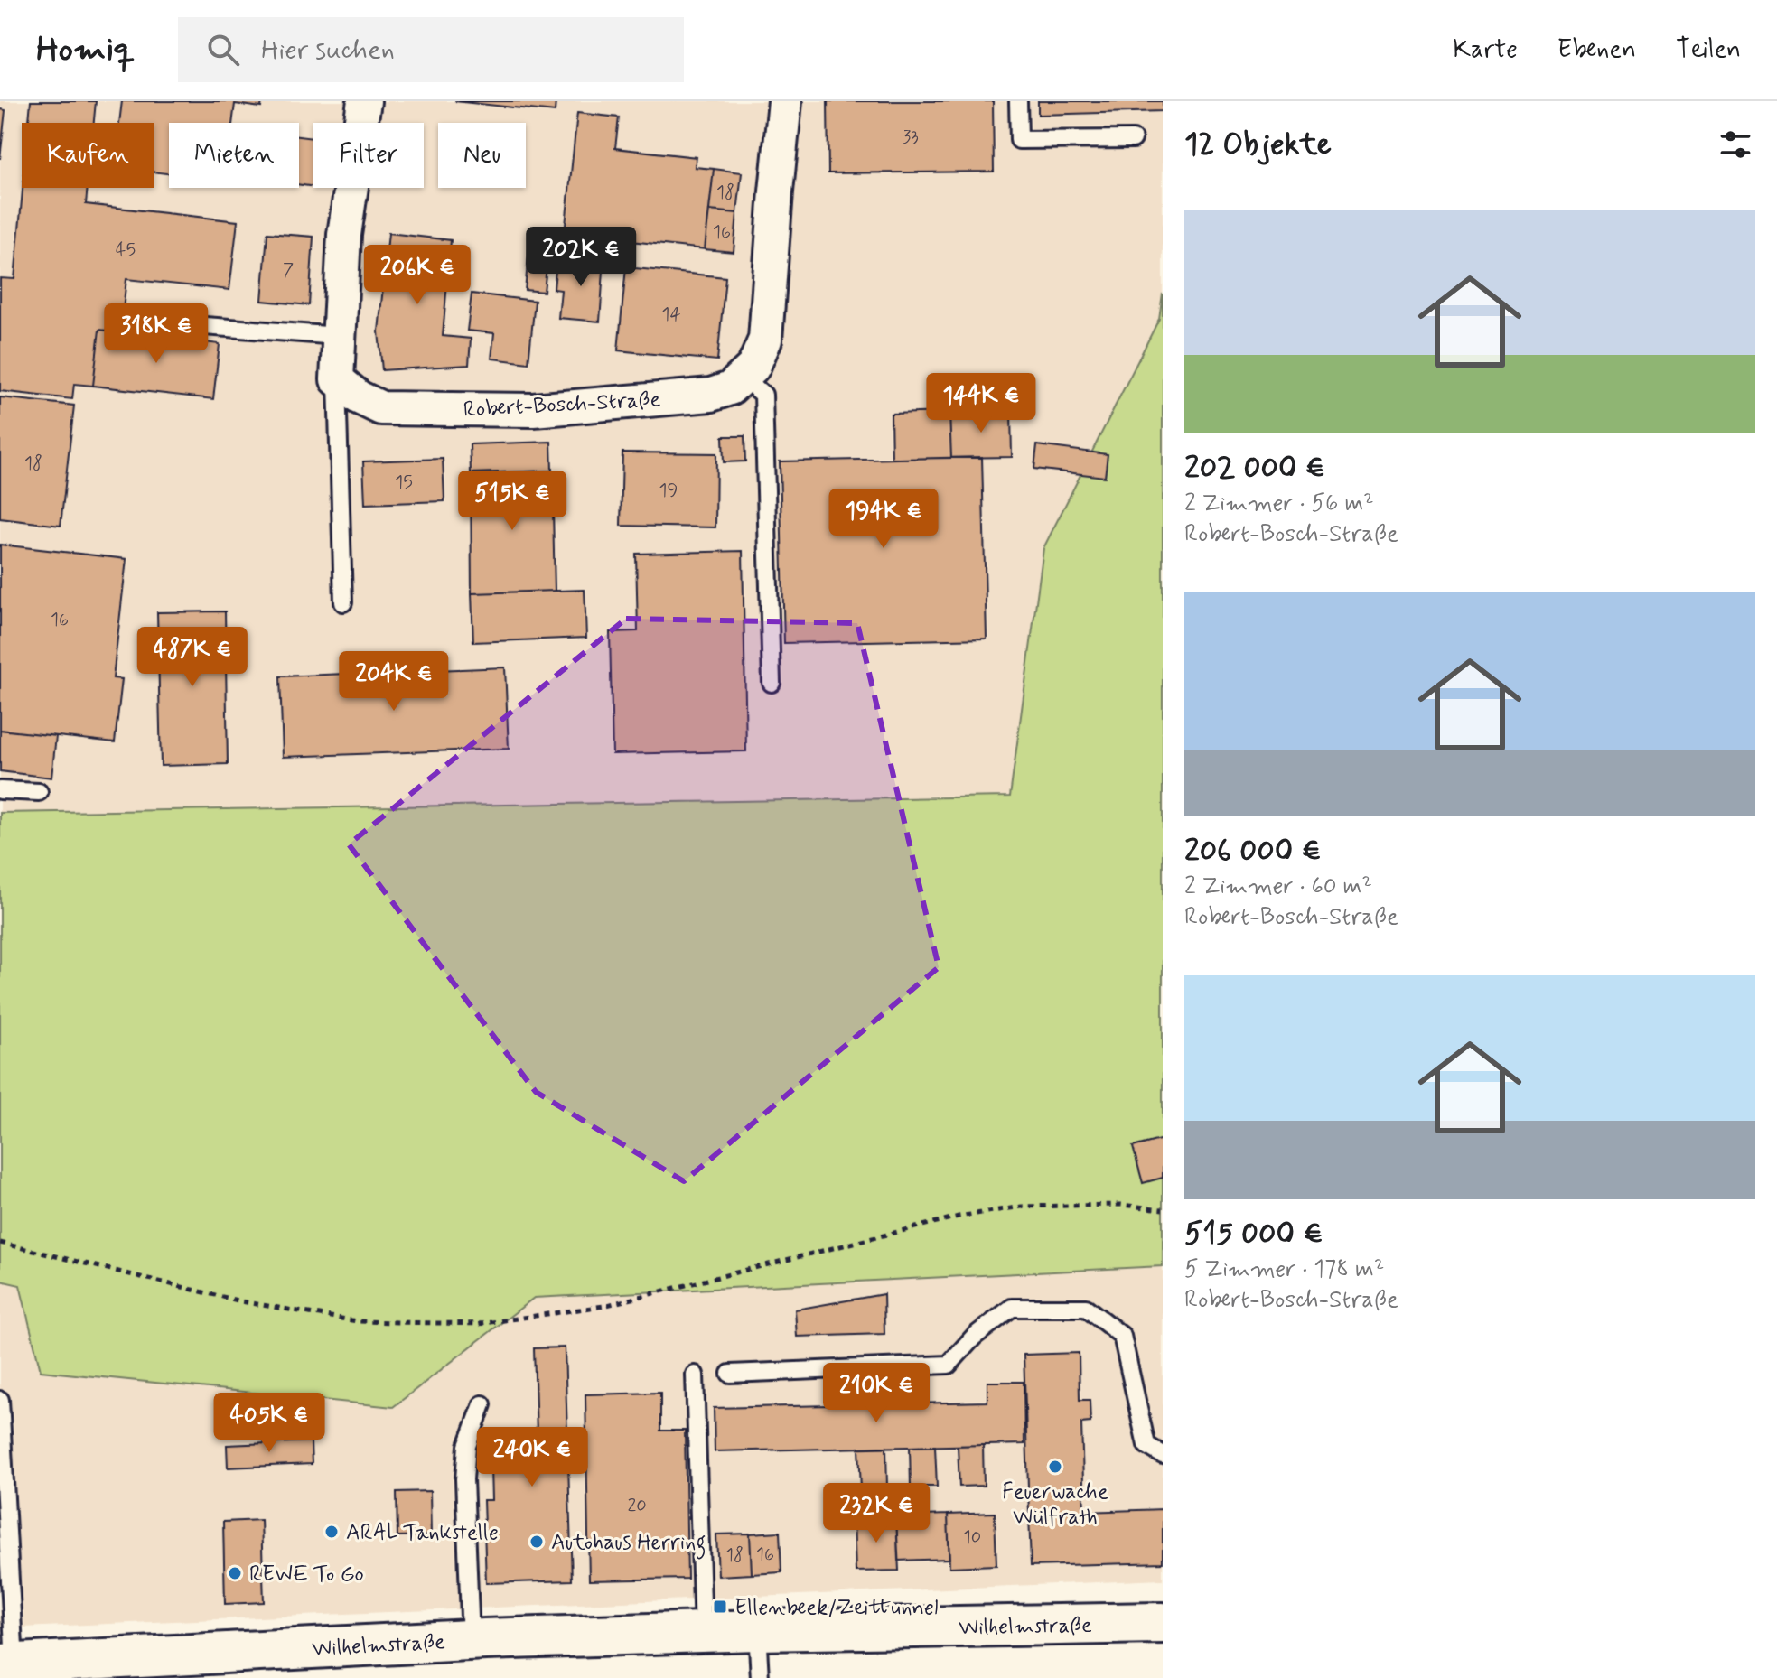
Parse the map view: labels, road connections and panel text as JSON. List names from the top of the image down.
{
  "streets": {
    "main road": ["Wilhelmstraße"],
    "street": ["Robert-Bosch-Straße"]
  },
  "places": {
    "other": [
      "Feuerwache Wülfrath",
      "ARAL Tankstelle",
      "Autohaus Herring",
      "REWE To Go"
    ],
    "transit": ["Ellenbeek/Zeittunnel"]
  },
  "house_numbers": [
    "33",
    "18",
    "16",
    "45",
    "7",
    "14",
    "18",
    "15",
    "19",
    "16",
    "20",
    "10",
    "16",
    "18"
  ],
  "page": {
    "header": "Homiq",
    "search": "Hier suchen",
    "nav": ["Karte", "Ebenen", "Teilen"],
    "heading": "12 Objekte",
    "chip": [
      "Kaufen",
      "Mieten",
      "Filter",
      "Neu"
    ],
    "list": [
      {
        "name": "202 000 €",
        "note": "2 Zimmer · 56 m² · Robert-Bosch-Straße"
      },
      {
        "name": "206 000 €",
        "note": "2 Zimmer · 60 m² · Robert-Bosch-Straße"
      },
      {
        "name": "515 000 €",
        "note": "5 Zimmer · 178 m² · Robert-Bosch-Straße"
      }
    ],
    "price": [
      "202K €",
      "206K €",
      "318K €",
      "144K €",
      "515K €",
      "194K €",
      "487K €",
      "204K €",
      "210K €",
      "405K €",
      "240K €",
      "232K €"
    ]
  }
}
